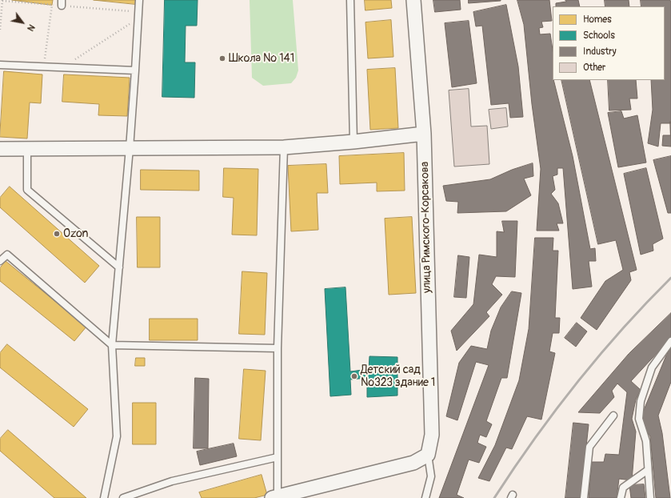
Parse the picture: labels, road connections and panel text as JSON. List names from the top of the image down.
{
  "streets": {
    "street": ["улица Римского-Корсакова"]
  },
  "places": ["Школа № 141", "Ozon", "Детский сад №323 здание 1"],
  "legend": [
    "Homes",
    "Schools",
    "Industry",
    "Other"
  ],
  "north": "bottom right"
}
